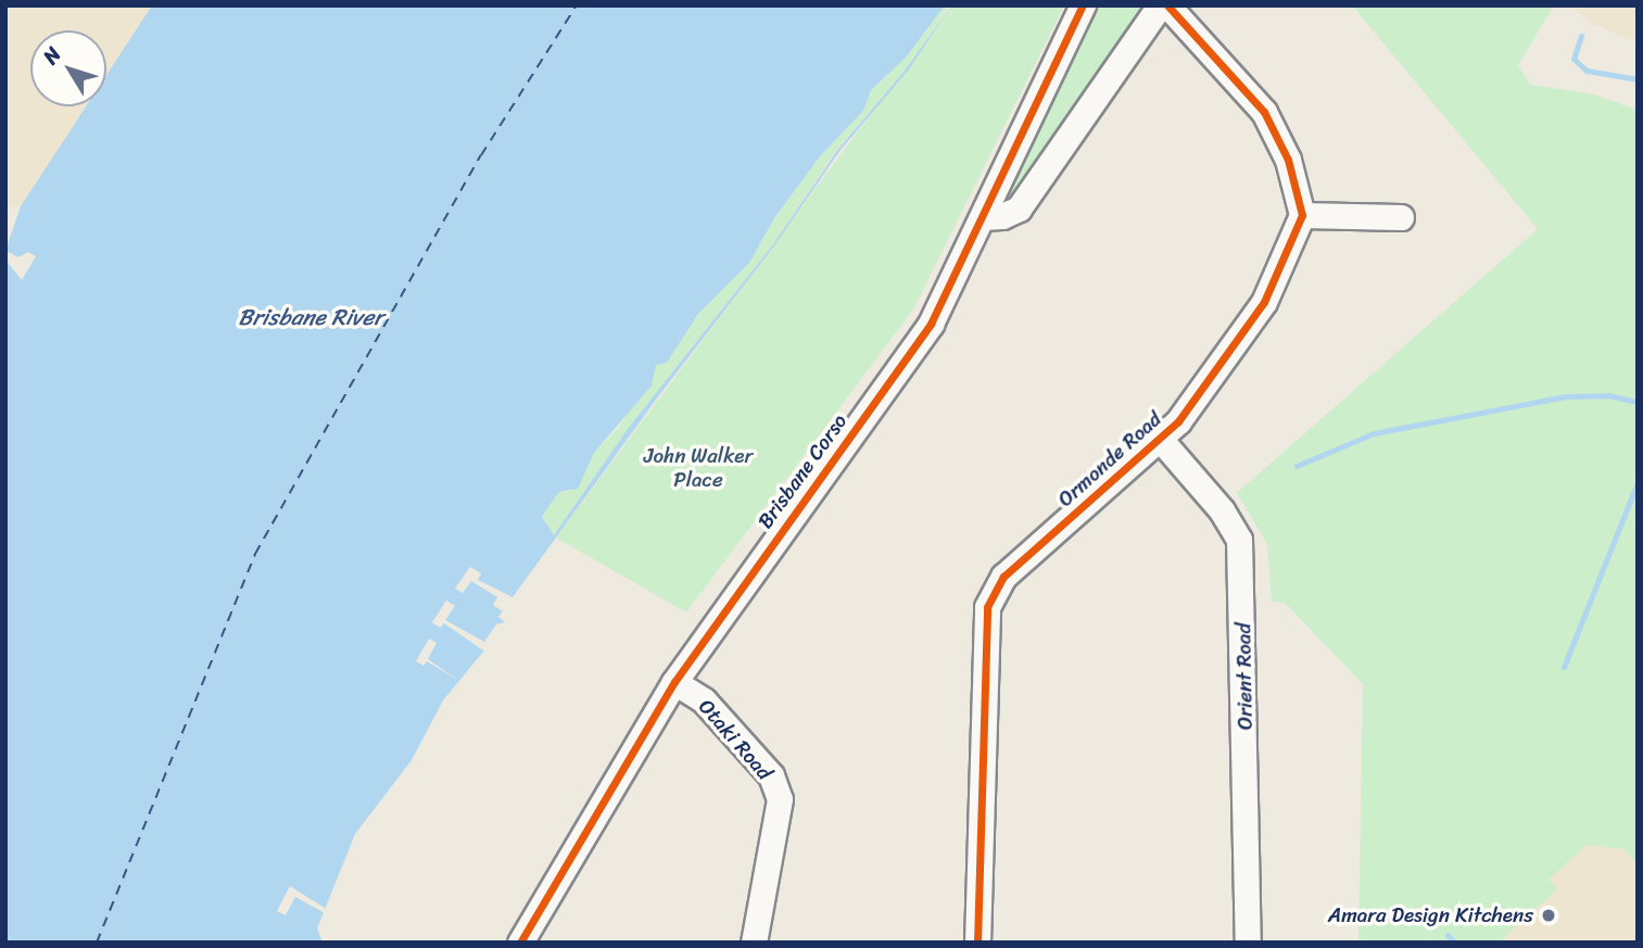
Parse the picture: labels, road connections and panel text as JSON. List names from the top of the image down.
{
  "streets": {
    "street": [
      "Ormonde Road",
      "Brisbane Corso",
      "Orient Road",
      "Otaki Road"
    ]
  },
  "crossings": [
    ["Ormonde Road", "Orient Road"],
    ["Brisbane Corso", "Otaki Road"]
  ],
  "water": ["Brisbane River"],
  "parks": ["John Walker Place"],
  "places": ["Amara Design Kitchens"],
  "north": "top left"
}
